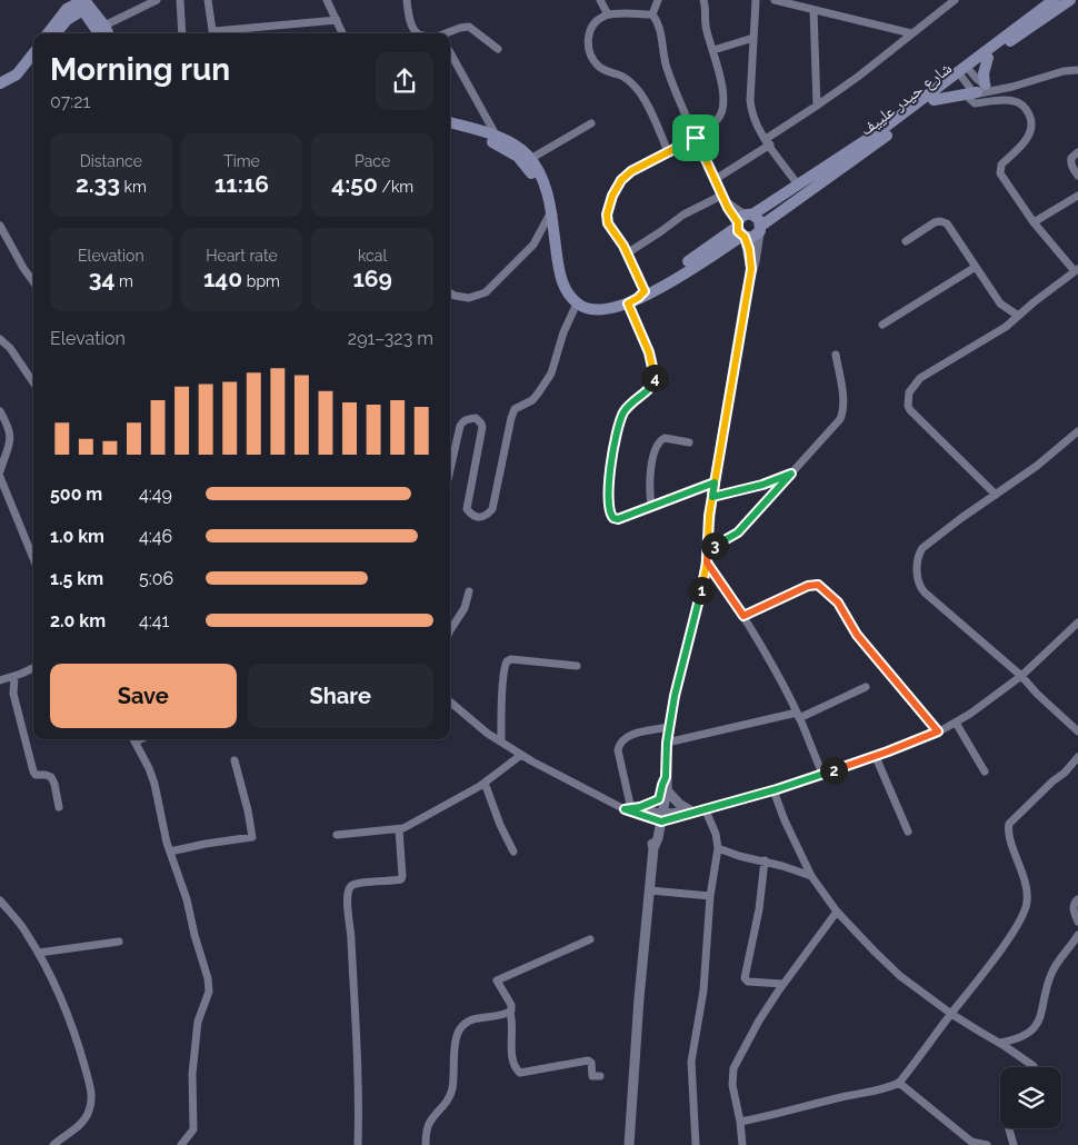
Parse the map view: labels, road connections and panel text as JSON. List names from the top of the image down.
{
  "streets": {
    "main road": ["شارع حيدر علييف"]
  },
  "page": {
    "heading": ["Morning run", "07:21"],
    "stats": [
      ["Distance", "2.33 km"],
      ["Time", "11:16"],
      ["Pace", "4:50 /km"],
      ["Elevation", "34 m"],
      ["Heart rate", "140 bpm"],
      ["kcal", "169"]
    ],
    "chart": ["Elevation", "291–323 m"],
    "pins": [
      "4",
      "3",
      "1",
      "2"
    ],
    "list": [
      {
        "name": "500 m",
        "note": "4:49"
      },
      {
        "name": "1.0 km",
        "note": "4:46"
      },
      {
        "name": "1.5 km",
        "note": "5:06"
      },
      {
        "name": "2.0 km",
        "note": "4:41"
      }
    ],
    "buttons": ["Save", "Share"]
  }
}
